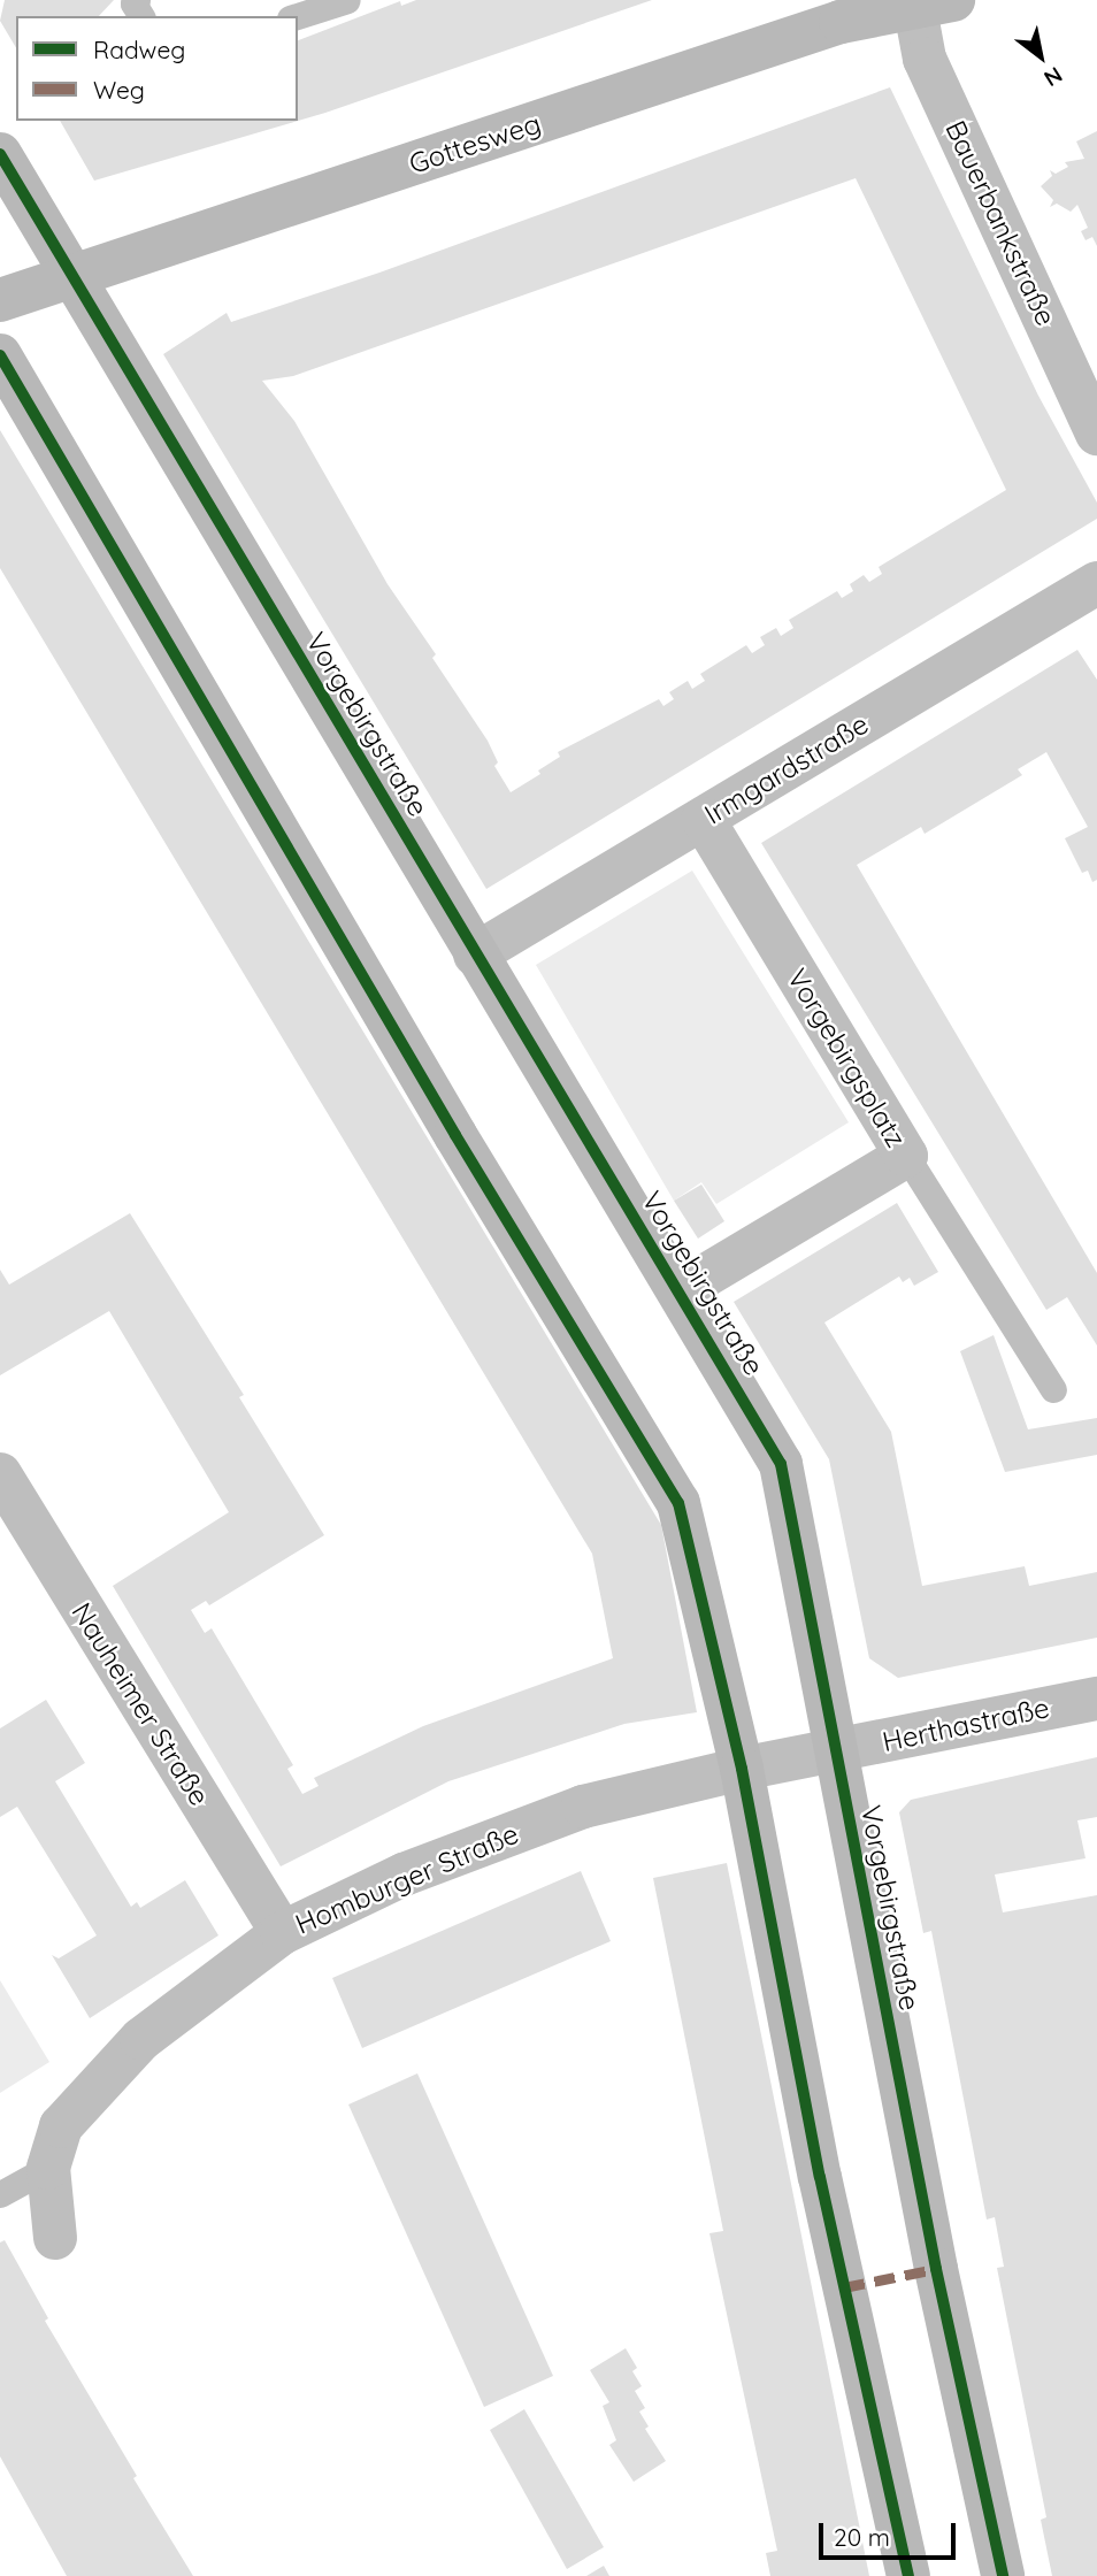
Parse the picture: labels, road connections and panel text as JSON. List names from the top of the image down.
{
  "streets": {
    "main road": ["Gottesweg", "Vorgebirgstraße"],
    "street": [
      "Bauerbankstraße",
      "Irmgardstraße",
      "Vorgebirgsplatz",
      "Nauheimer Straße",
      "Herthastraße",
      "Homburger Straße"
    ]
  },
  "crossings": [
    ["Gottesweg", "Bauerbankstraße"],
    ["Gottesweg", "Vorgebirgstraße"],
    ["Vorgebirgstraße", "Irmgardstraße"],
    ["Vorgebirgstraße", "Vorgebirgsplatz"],
    ["Vorgebirgstraße", "Herthastraße"],
    ["Vorgebirgstraße", "Homburger Straße"],
    ["Irmgardstraße", "Vorgebirgsplatz"],
    ["Nauheimer Straße", "Homburger Straße"],
    ["Herthastraße", "Homburger Straße"]
  ],
  "legend": ["Radweg", "Weg"],
  "scale_bar": "20 m",
  "north": "bottom right"
}
